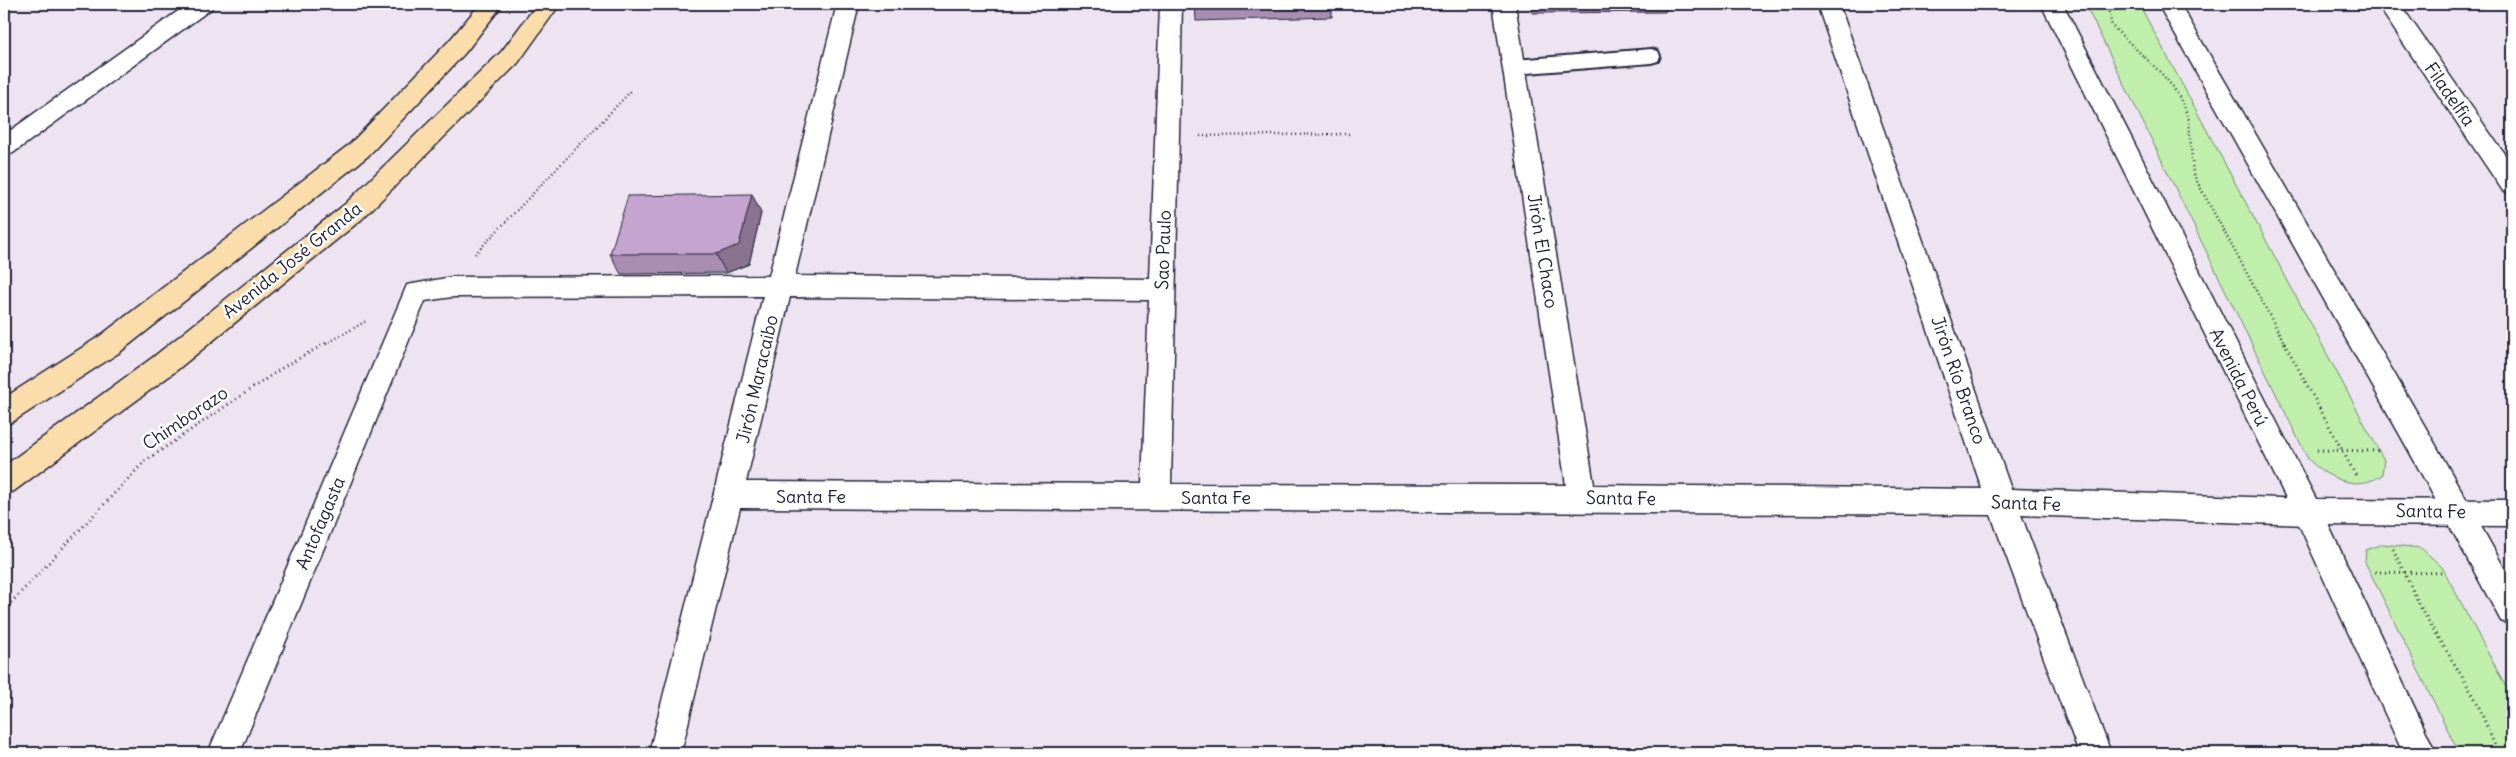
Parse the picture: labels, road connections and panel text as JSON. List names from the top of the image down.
{
  "streets": {
    "main road": ["Avenida José Granda"],
    "street": [
      "Filadelfia",
      "Sao Paulo",
      "Jirón El Chaco",
      "Avenida Perú",
      "Jirón Maracaibo",
      "Jirón Río Branco",
      "Santa Fe",
      "Antofagasta"
    ],
    "path": ["Chimborazo"]
  },
  "crossings": [
    ["Sao Paulo", "Santa Fe"],
    ["Jirón El Chaco", "Santa Fe"],
    ["Avenida Perú", "Santa Fe"],
    ["Jirón Maracaibo", "Santa Fe"],
    ["Jirón Río Branco", "Santa Fe"],
    ["Chimborazo", "Antofagasta"]
  ]
}
